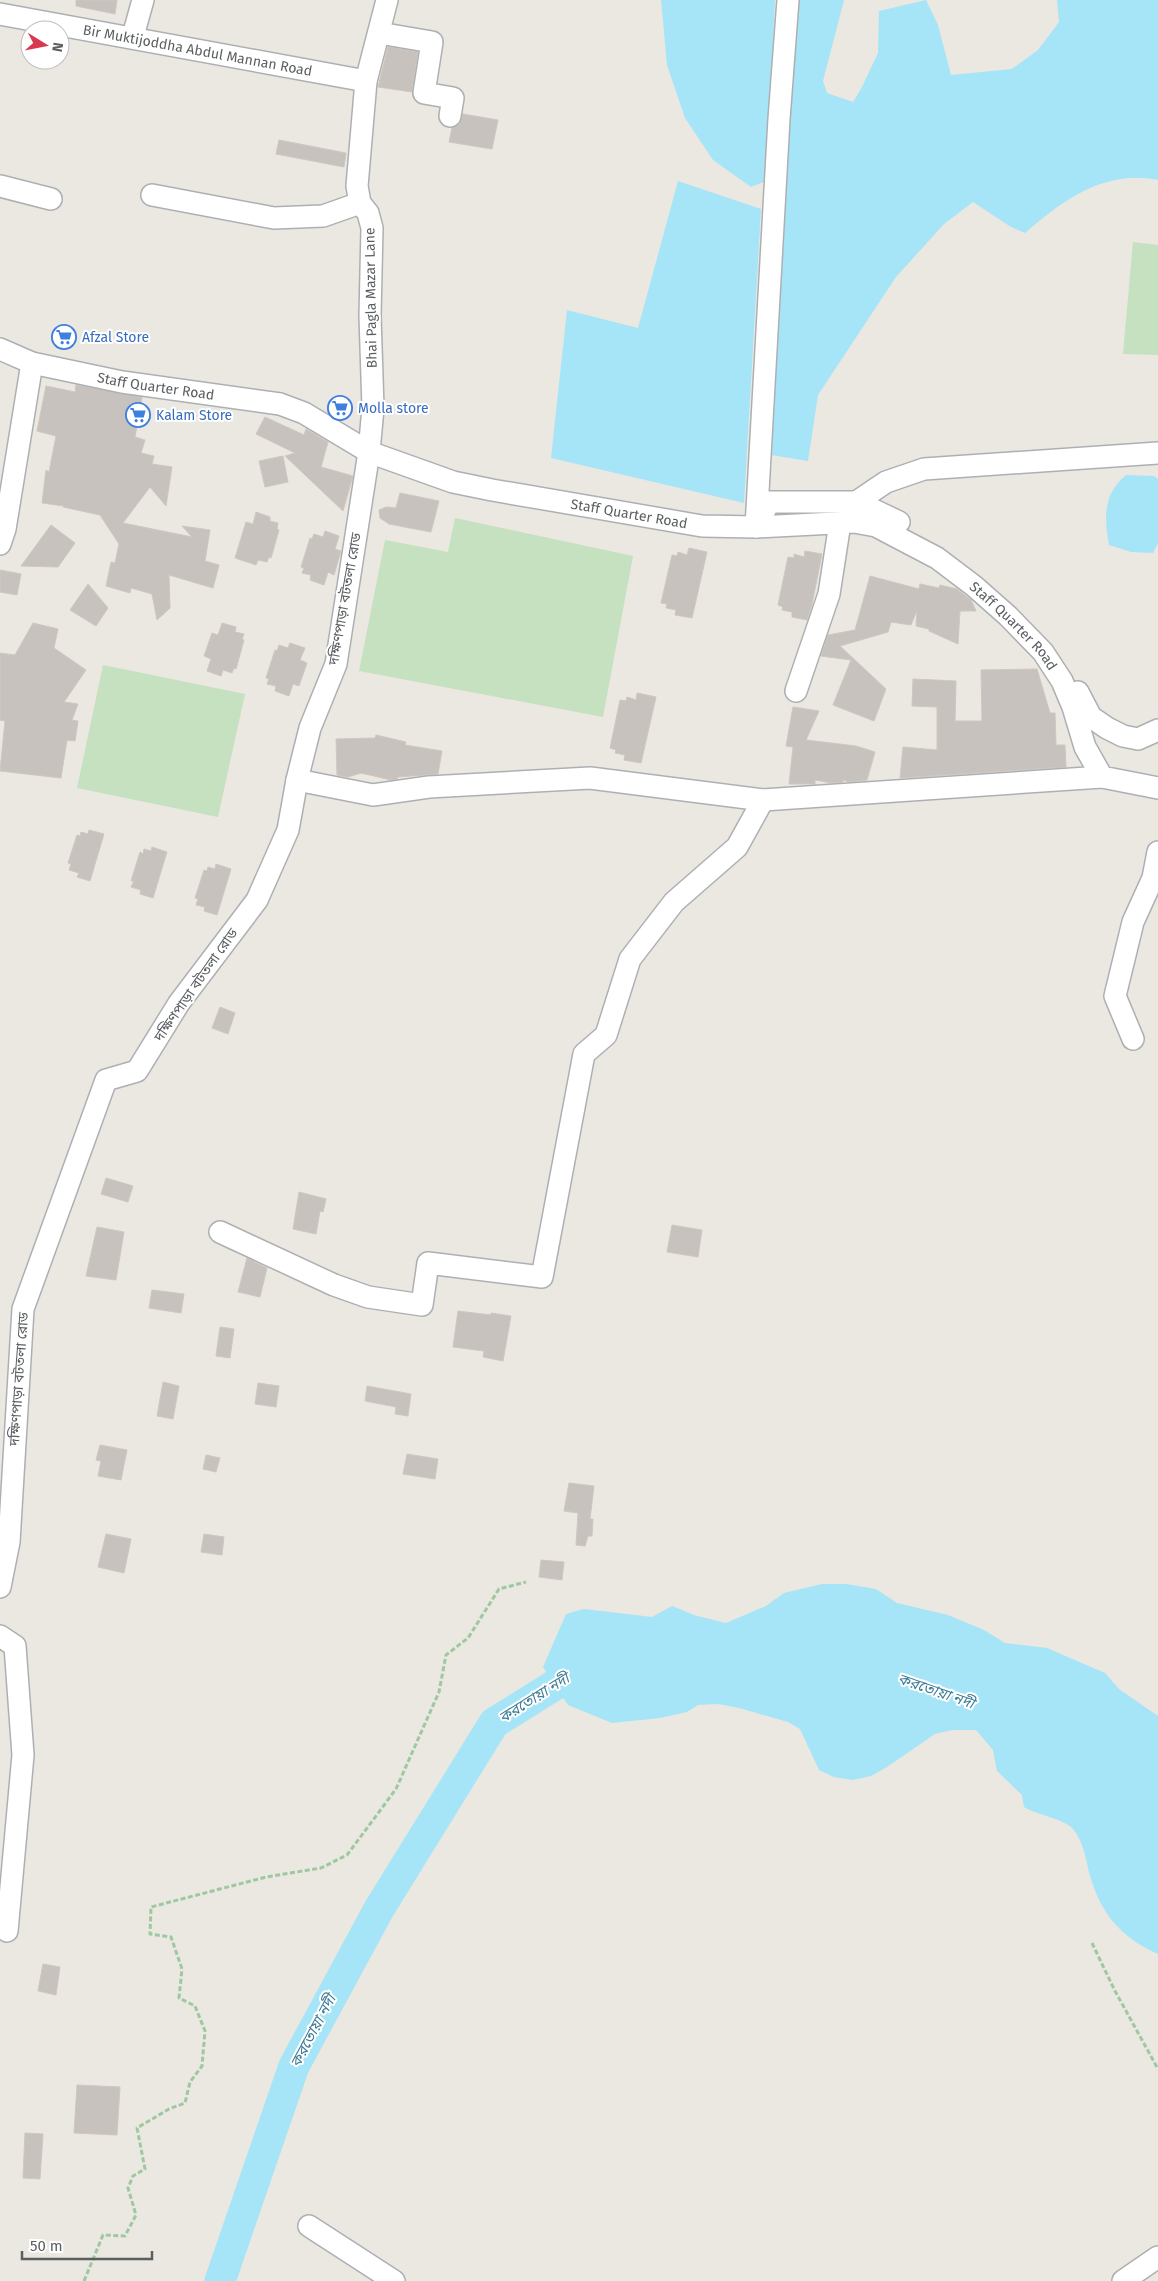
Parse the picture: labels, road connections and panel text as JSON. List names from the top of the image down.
{
  "streets": {
    "street": [
      "Bir Muktijoddha Abdul Mannan Road",
      "Bhai Pagla Mazar Lane",
      "Staff Quarter Road",
      "দক্ষিণপাড়া বটতলা রোড"
    ]
  },
  "crossings": [
    ["Bir Muktijoddha Abdul Mannan Road", "Bhai Pagla Mazar Lane"],
    ["Bhai Pagla Mazar Lane", "Staff Quarter Road"],
    ["Bhai Pagla Mazar Lane", "দক্ষিণপাড়া বটতলা রোড"],
    ["Staff Quarter Road", "দক্ষিণপাড়া বটতলা রোড"]
  ],
  "water": ["করতোয়া নদী"],
  "places": {
    "supermarket": ["Afzal Store", "Molla store", "Kalam Store"]
  },
  "scale_bar": "50 m",
  "north": "right"
}
